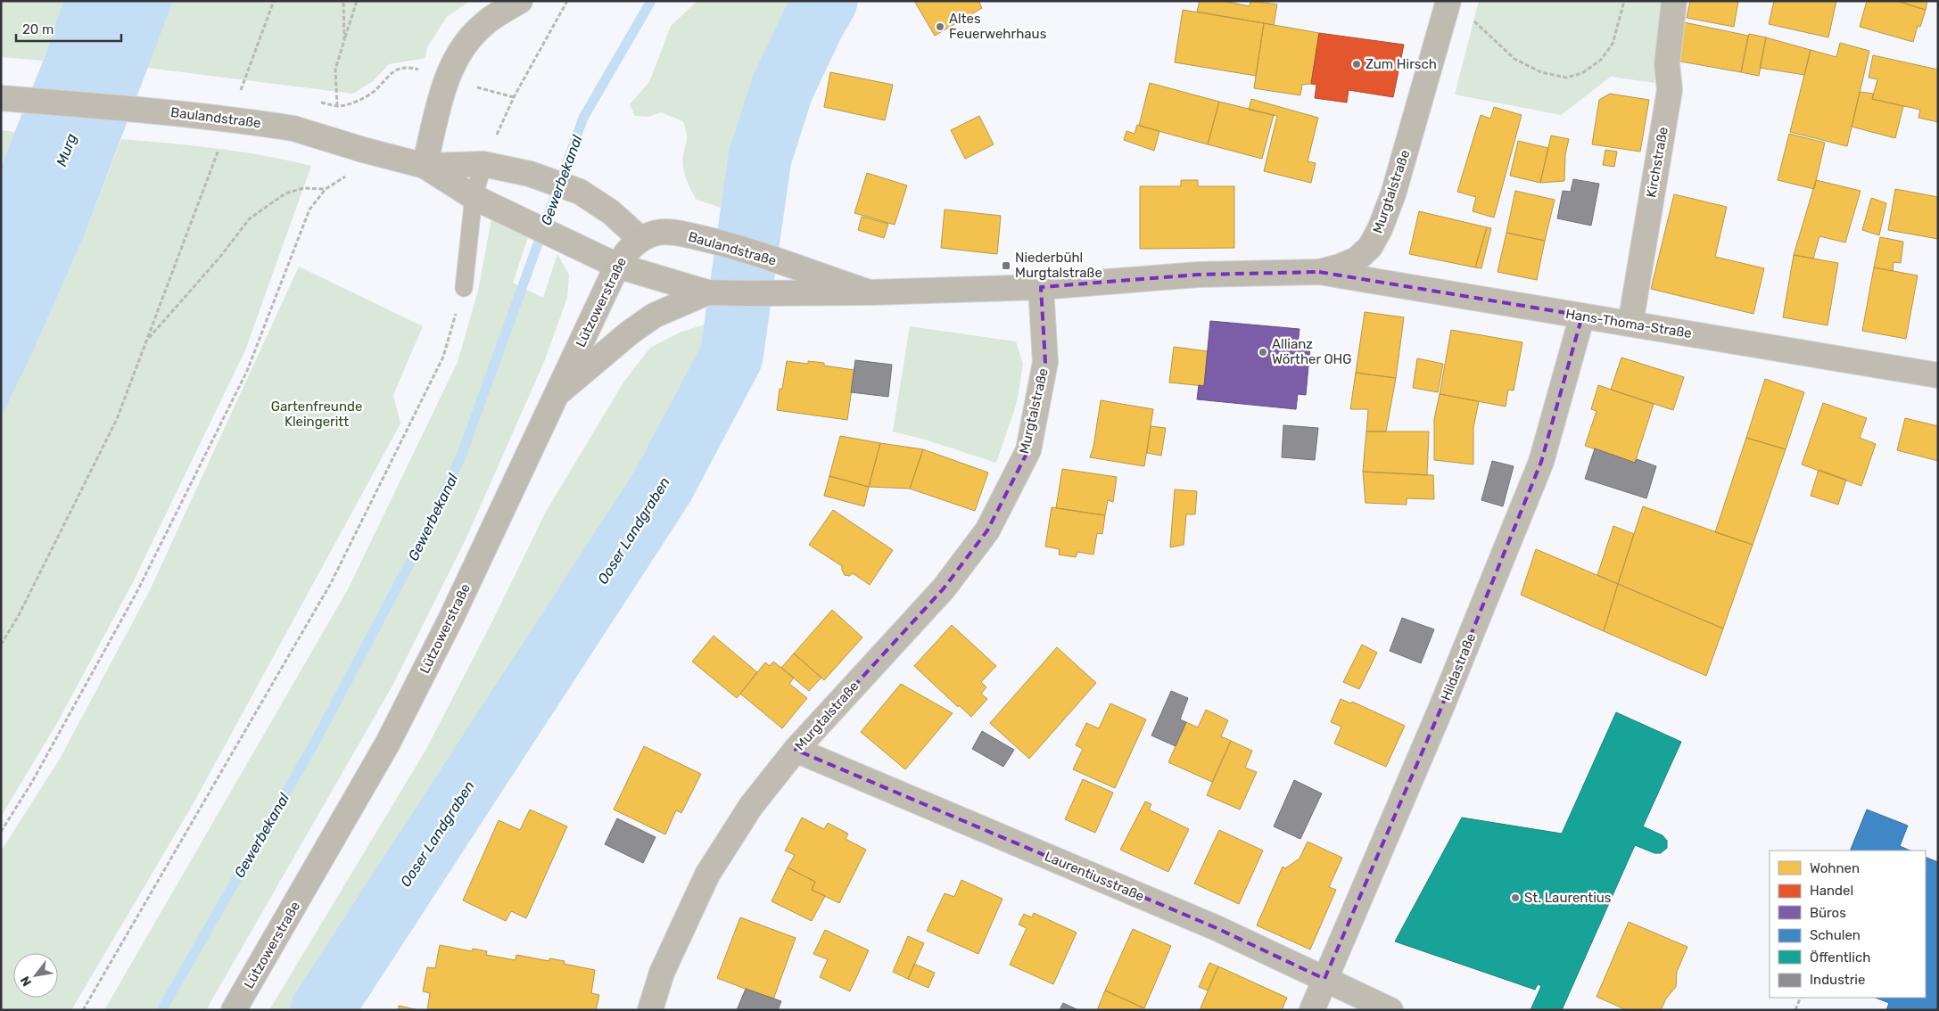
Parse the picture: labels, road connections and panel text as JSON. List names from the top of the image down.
{
  "streets": {
    "main road": ["Baulandstraße", "Murgtalstraße", "Lützowerstraße"],
    "street": [
      "Kirchstraße",
      "Hans-Thoma-Straße",
      "Hildastraße",
      "Laurentiusstraße"
    ]
  },
  "crossings": [
    ["Baulandstraße", "Murgtalstraße"],
    ["Baulandstraße", "Lützowerstraße"],
    ["Kirchstraße", "Hans-Thoma-Straße"],
    ["Murgtalstraße", "Hans-Thoma-Straße"],
    ["Murgtalstraße", "Laurentiusstraße"],
    ["Hans-Thoma-Straße", "Hildastraße"],
    ["Hildastraße", "Laurentiusstraße"]
  ],
  "water": ["Murg", "Gewerbekanal", "Ooser Landgraben"],
  "parks": ["Gartenfreunde Kleingeritt"],
  "places": {
    "other": [
      "Altes Feuerwehrhaus",
      "Zum Hirsch",
      "Allianz Wörther OHG",
      "St. Laurentius"
    ],
    "transit": ["Niederbühl Murgtalstraße"]
  },
  "legend": [
    "Wohnen",
    "Handel",
    "Büros",
    "Schulen",
    "Öffentlich",
    "Industrie"
  ],
  "scale_bar": "20 m",
  "north": "bottom left"
}
